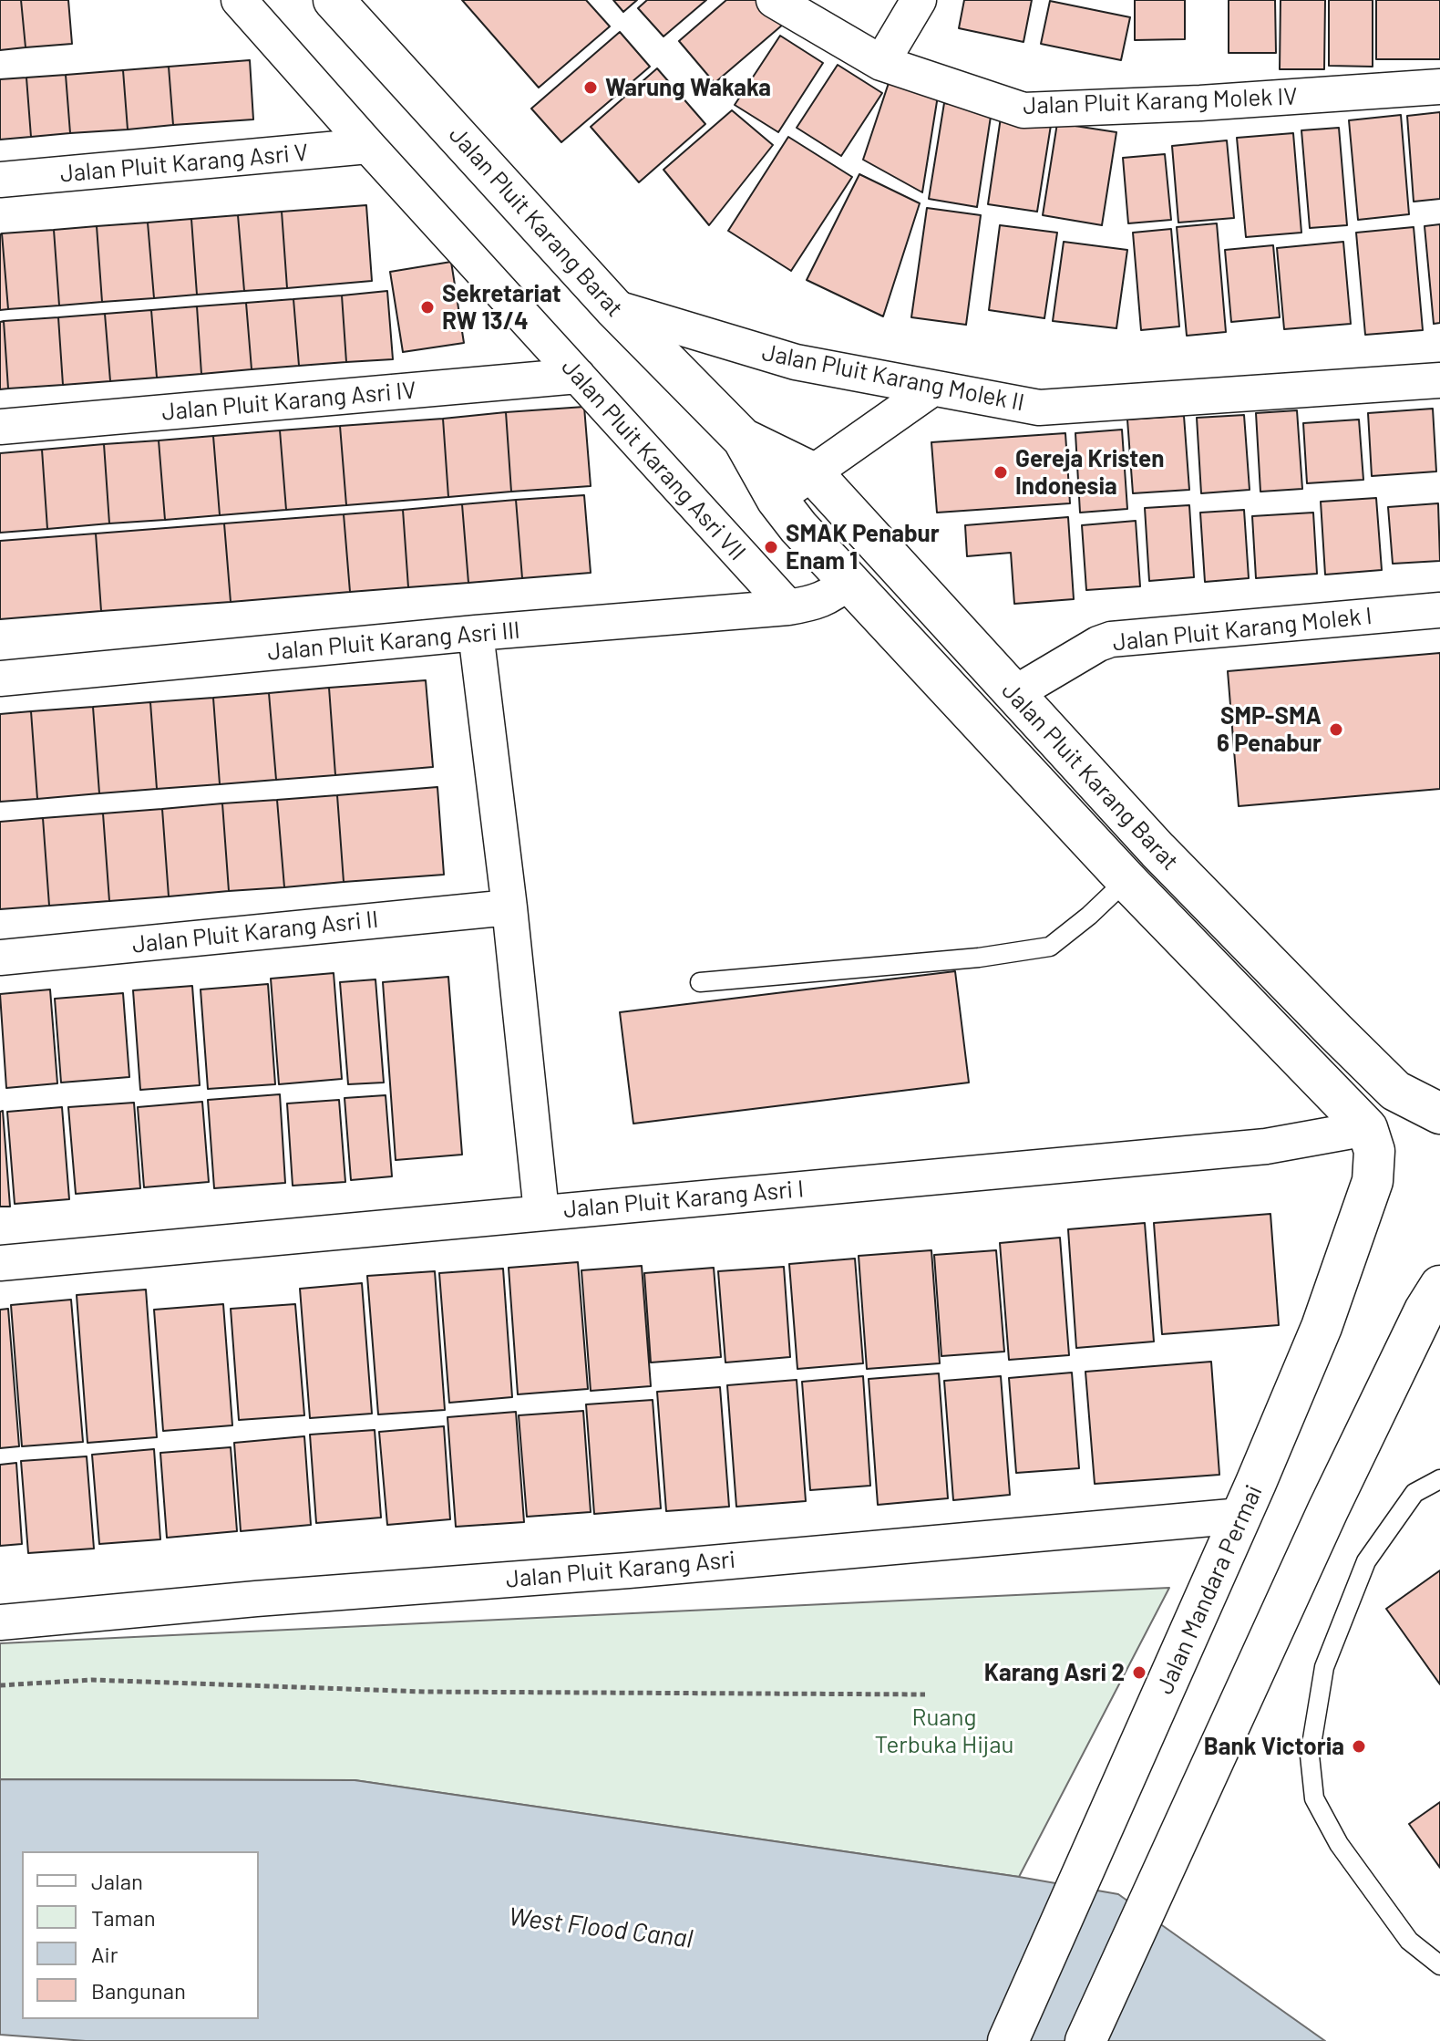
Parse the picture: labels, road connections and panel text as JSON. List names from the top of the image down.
{
  "streets": {
    "street": [
      "Jalan Pluit Karang Molek IV",
      "Jalan Pluit Karang Asri V",
      "Jalan Pluit Karang Barat",
      "Jalan Pluit Karang Molek II",
      "Jalan Pluit Karang Asri IV",
      "Jalan Pluit Karang Asri VII",
      "Jalan Pluit Karang Molek I",
      "Jalan Pluit Karang Asri III",
      "Jalan Pluit Karang Asri II",
      "Jalan Pluit Karang Asri I",
      "Jalan Pluit Karang Asri",
      "Jalan Mandara Permai"
    ]
  },
  "crossings": [
    ["Jalan Pluit Karang Asri V", "Jalan Pluit Karang Asri VII"],
    ["Jalan Pluit Karang Barat", "Jalan Pluit Karang Molek II"],
    ["Jalan Pluit Karang Barat", "Jalan Pluit Karang Molek I"],
    ["Jalan Pluit Karang Barat", "Jalan Pluit Karang Asri I"],
    ["Jalan Pluit Karang Barat", "Jalan Mandara Permai"],
    ["Jalan Pluit Karang Asri IV", "Jalan Pluit Karang Asri VII"],
    ["Jalan Pluit Karang Asri VII", "Jalan Pluit Karang Asri III"],
    ["Jalan Pluit Karang Asri I", "Jalan Mandara Permai"],
    ["Jalan Pluit Karang Asri", "Jalan Mandara Permai"]
  ],
  "water": ["West Flood Canal"],
  "parks": ["Ruang Terbuka Hijau"],
  "places": [
    "Warung Wakaka",
    "Sekretariat RW 13/4",
    "Gereja Kristen Indonesia",
    "SMAK Penabur Enam 1",
    "SMP-SMA 6 Penabur",
    "Karang Asri 2",
    "Bank Victoria"
  ],
  "legend": [
    "Jalan",
    "Taman",
    "Air",
    "Bangunan"
  ]
}
